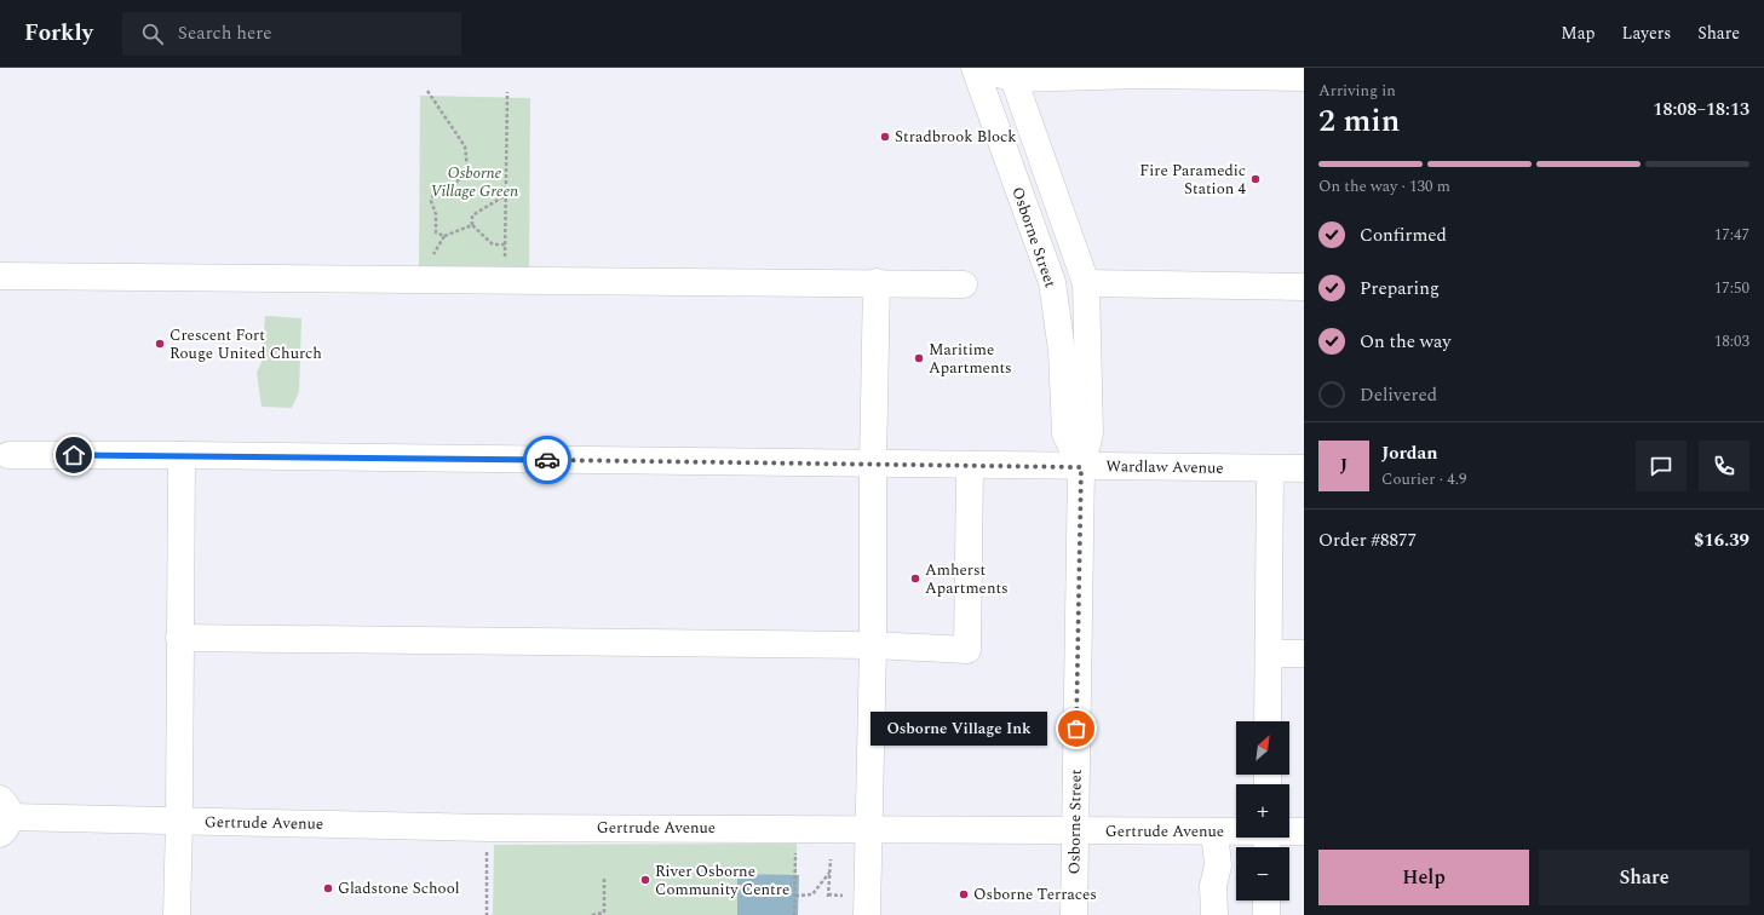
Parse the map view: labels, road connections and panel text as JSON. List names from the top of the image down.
{
  "streets": {
    "street": ["Osborne Street", "Wardlaw Avenue", "Gertrude Avenue"]
  },
  "crossings": [
    ["Osborne Street", "Wardlaw Avenue"],
    ["Osborne Street", "Gertrude Avenue"]
  ],
  "parks": ["Osborne Village Green"],
  "places": [
    "Stradbrook Block",
    "Fire Paramedic Station 4",
    "Crescent Fort Rouge United Church",
    "Maritime Apartments",
    "Amherst Apartments",
    "Osborne Village Ink",
    "River Osborne Community Centre",
    "Gladstone School",
    "Osborne Terraces"
  ],
  "north": "top right",
  "page": {
    "header": "Forkly",
    "search": "Search here",
    "nav": ["Map", "Layers", "Share"],
    "heading": ["2 min", "Arriving in", "18:08–18:13"],
    "panel": [
      "Jordan",
      "Courier · 4.9",
      "Order #8877",
      "$16.39"
    ],
    "bar": "On the way · 130 m",
    "list": [
      ["Confirmed", "17:47"],
      ["Preparing", "17:50"],
      ["On the way", "18:03"],
      "Delivered"
    ],
    "round": "J",
    "bubble": "Osborne Village Ink",
    "map_buttons": ["+", "−"],
    "buttons": ["Help", "Share"]
  }
}
